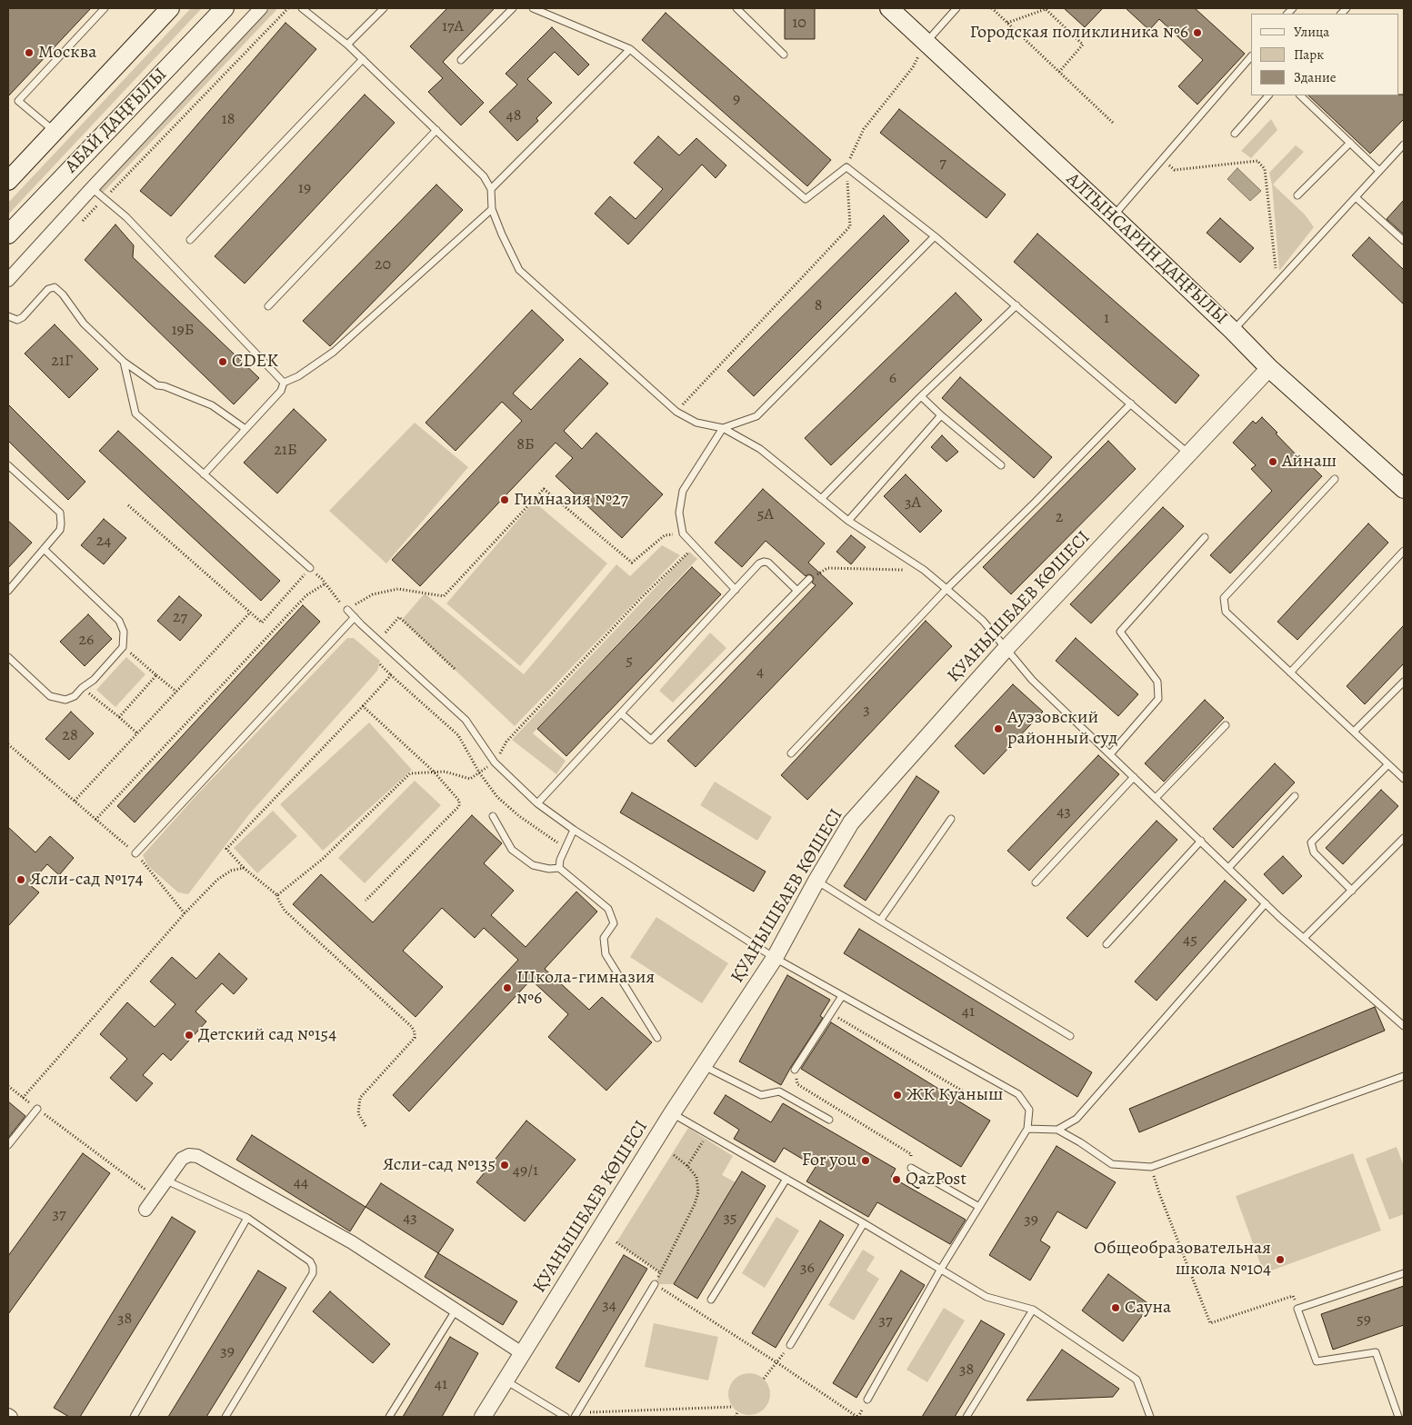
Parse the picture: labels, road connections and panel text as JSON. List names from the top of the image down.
{
  "streets": {
    "main road": ["АБАЙ ДАҢҒЫЛЫ", "АЛТЫНСАРИН ДАҢҒЫЛЫ"],
    "street": ["ҚУАНЫШБАЕВ КӨШЕСІ"]
  },
  "crossings": [
    ["АЛТЫНСАРИН ДАҢҒЫЛЫ", "ҚУАНЫШБАЕВ КӨШЕСІ"]
  ],
  "places": [
    "Городская поликлиника №6",
    "Москва",
    "CDEK",
    "Айнаш",
    "Гимназия №27",
    "Ауэзовский районный суд",
    "Ясли-сад №174",
    "Школа-гимназия №6",
    "Детский сад №154",
    "ЖК Куаныш",
    "For you",
    "Ясли-сад №135",
    "QazPost",
    "Общеобразовательная школа №104",
    "Сауна"
  ],
  "house_numbers": [
    "10",
    "17А",
    "9",
    "48",
    "18",
    "7",
    "19",
    "20",
    "8",
    "1",
    "19Б",
    "21Г",
    "6",
    "8Б",
    "21Б",
    "3А",
    "5А",
    "2",
    "24",
    "27",
    "26",
    "5",
    "4",
    "3",
    "28",
    "43",
    "45",
    "41",
    "49/1",
    "44",
    "37",
    "43",
    "35",
    "39",
    "36",
    "34",
    "38",
    "59",
    "37",
    "39",
    "38",
    "41"
  ],
  "legend": ["Улица", "Парк", "Здание"]
}
